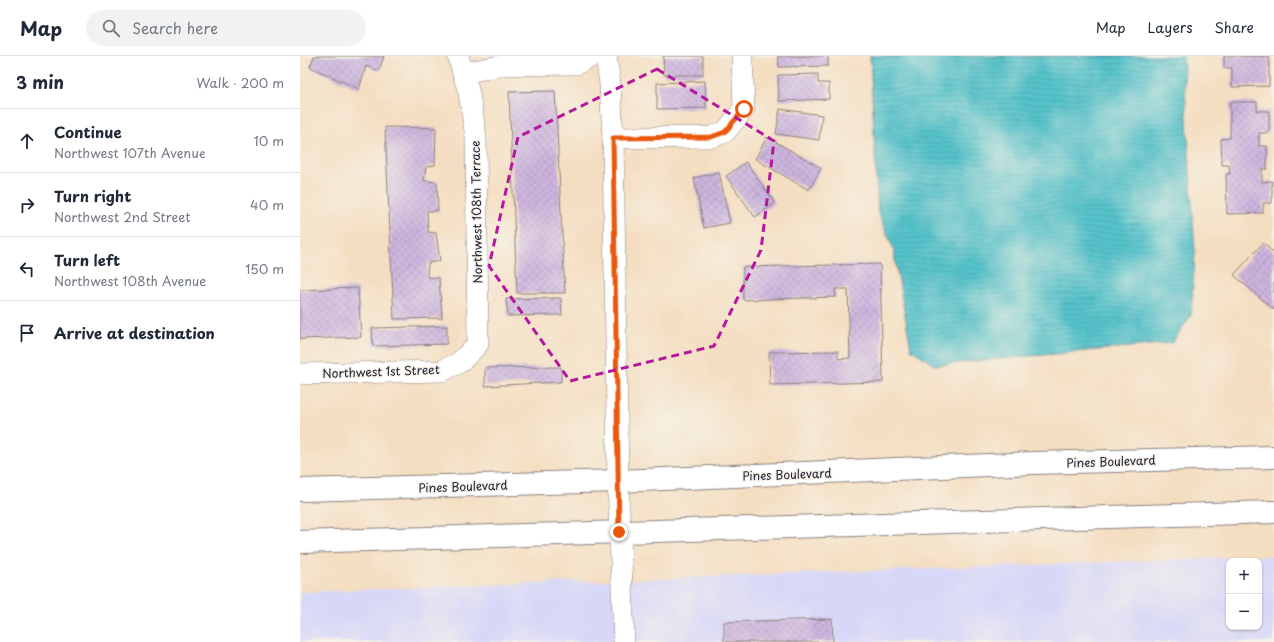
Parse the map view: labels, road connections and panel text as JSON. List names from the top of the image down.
{
  "streets": {
    "highway": ["Pines Boulevard"],
    "street": ["Northwest 108th Terrace", "Northwest 1st Street"]
  },
  "crossings": [
    ["Northwest 108th Terrace", "Northwest 1st Street"]
  ],
  "page": {
    "header": "Map",
    "search": "Search here",
    "nav": ["Map", "Layers", "Share"],
    "heading": ["3 min", "Walk · 200 m"],
    "list": [
      ["Continue", "Northwest 107th Avenue", "10 m"],
      ["Turn right", "Northwest 2nd Street", "40 m"],
      ["Turn left", "Northwest 108th Avenue", "150 m"],
      "Arrive at destination"
    ],
    "map_buttons": ["+", "−"]
  }
}
